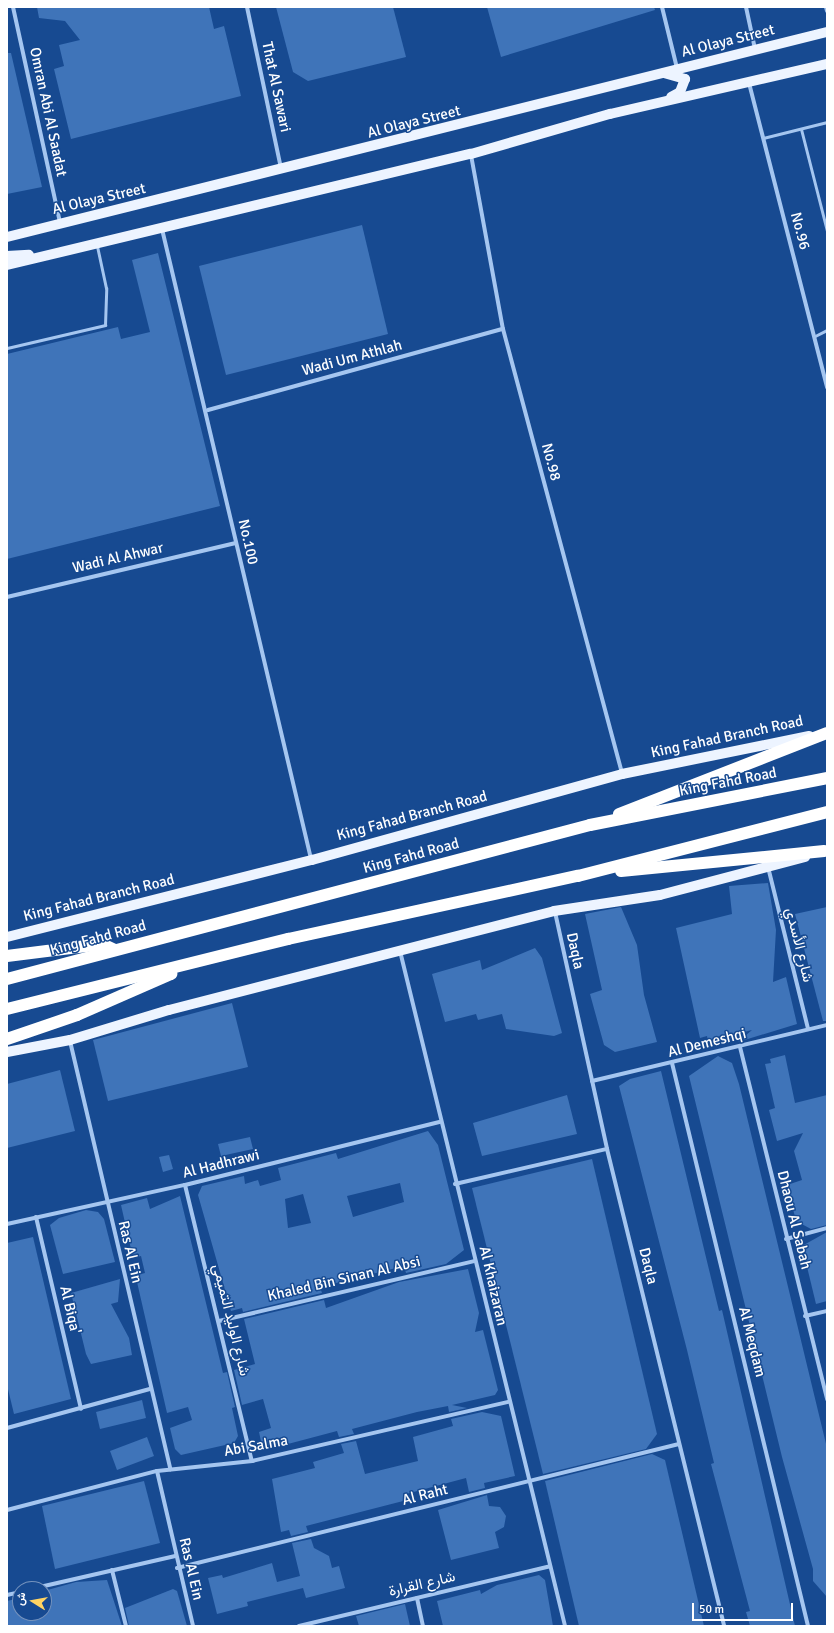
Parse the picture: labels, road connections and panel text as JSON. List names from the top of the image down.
{
  "streets": {
    "highway": ["King Fahd Road"],
    "main road": ["Al Olaya Street", "King Fahad Branch Road"],
    "street": [
      "That Al Sawari",
      "Omran Abi Al Saadat",
      "No.96",
      "Wadi Um Athlah",
      "No.98",
      "No.100",
      "Wadi Al Ahwar",
      "شارع الأسدي",
      "Daqla",
      "Al Demeshqi",
      "Al Hadhrawi",
      "Dhaou Al Sabah",
      "Ras Al Ein",
      "Khaled Bin Sinan Al Absi",
      "Al Khaizaran",
      "Al Biqa'",
      "شارع الوليد التميمي",
      "Al Meqdam",
      "Abi Salma",
      "Al Raht",
      "شارع القرارة"
    ]
  },
  "crossings": [
    ["Al Olaya Street", "That Al Sawari"],
    ["Al Olaya Street", "Omran Abi Al Saadat"],
    ["Wadi Um Athlah", "No.98"],
    ["Wadi Um Athlah", "No.100"],
    ["No.98", "King Fahad Branch Road"],
    ["No.100", "Wadi Al Ahwar"],
    ["No.100", "King Fahad Branch Road"],
    ["شارع الأسدي", "Al Demeshqi"],
    ["Daqla", "Al Demeshqi"],
    ["Daqla", "Al Raht"],
    ["Al Demeshqi", "Dhaou Al Sabah"],
    ["Al Demeshqi", "Al Meqdam"],
    ["Al Hadhrawi", "Ras Al Ein"],
    ["Al Hadhrawi", "Al Khaizaran"],
    ["Al Hadhrawi", "Al Biqa'"],
    ["Al Hadhrawi", "شارع الوليد التميمي"],
    ["Ras Al Ein", "Abi Salma"],
    ["Ras Al Ein", "Al Raht"],
    ["Khaled Bin Sinan Al Absi", "Al Khaizaran"],
    ["Khaled Bin Sinan Al Absi", "شارع الوليد التميمي"],
    ["Al Khaizaran", "Abi Salma"],
    ["Al Khaizaran", "Al Raht"],
    ["Al Khaizaran", "شارع القرارة"],
    ["شارع الوليد التميمي", "Abi Salma"]
  ],
  "scale_bar": "50 m",
  "north": "left"
}
